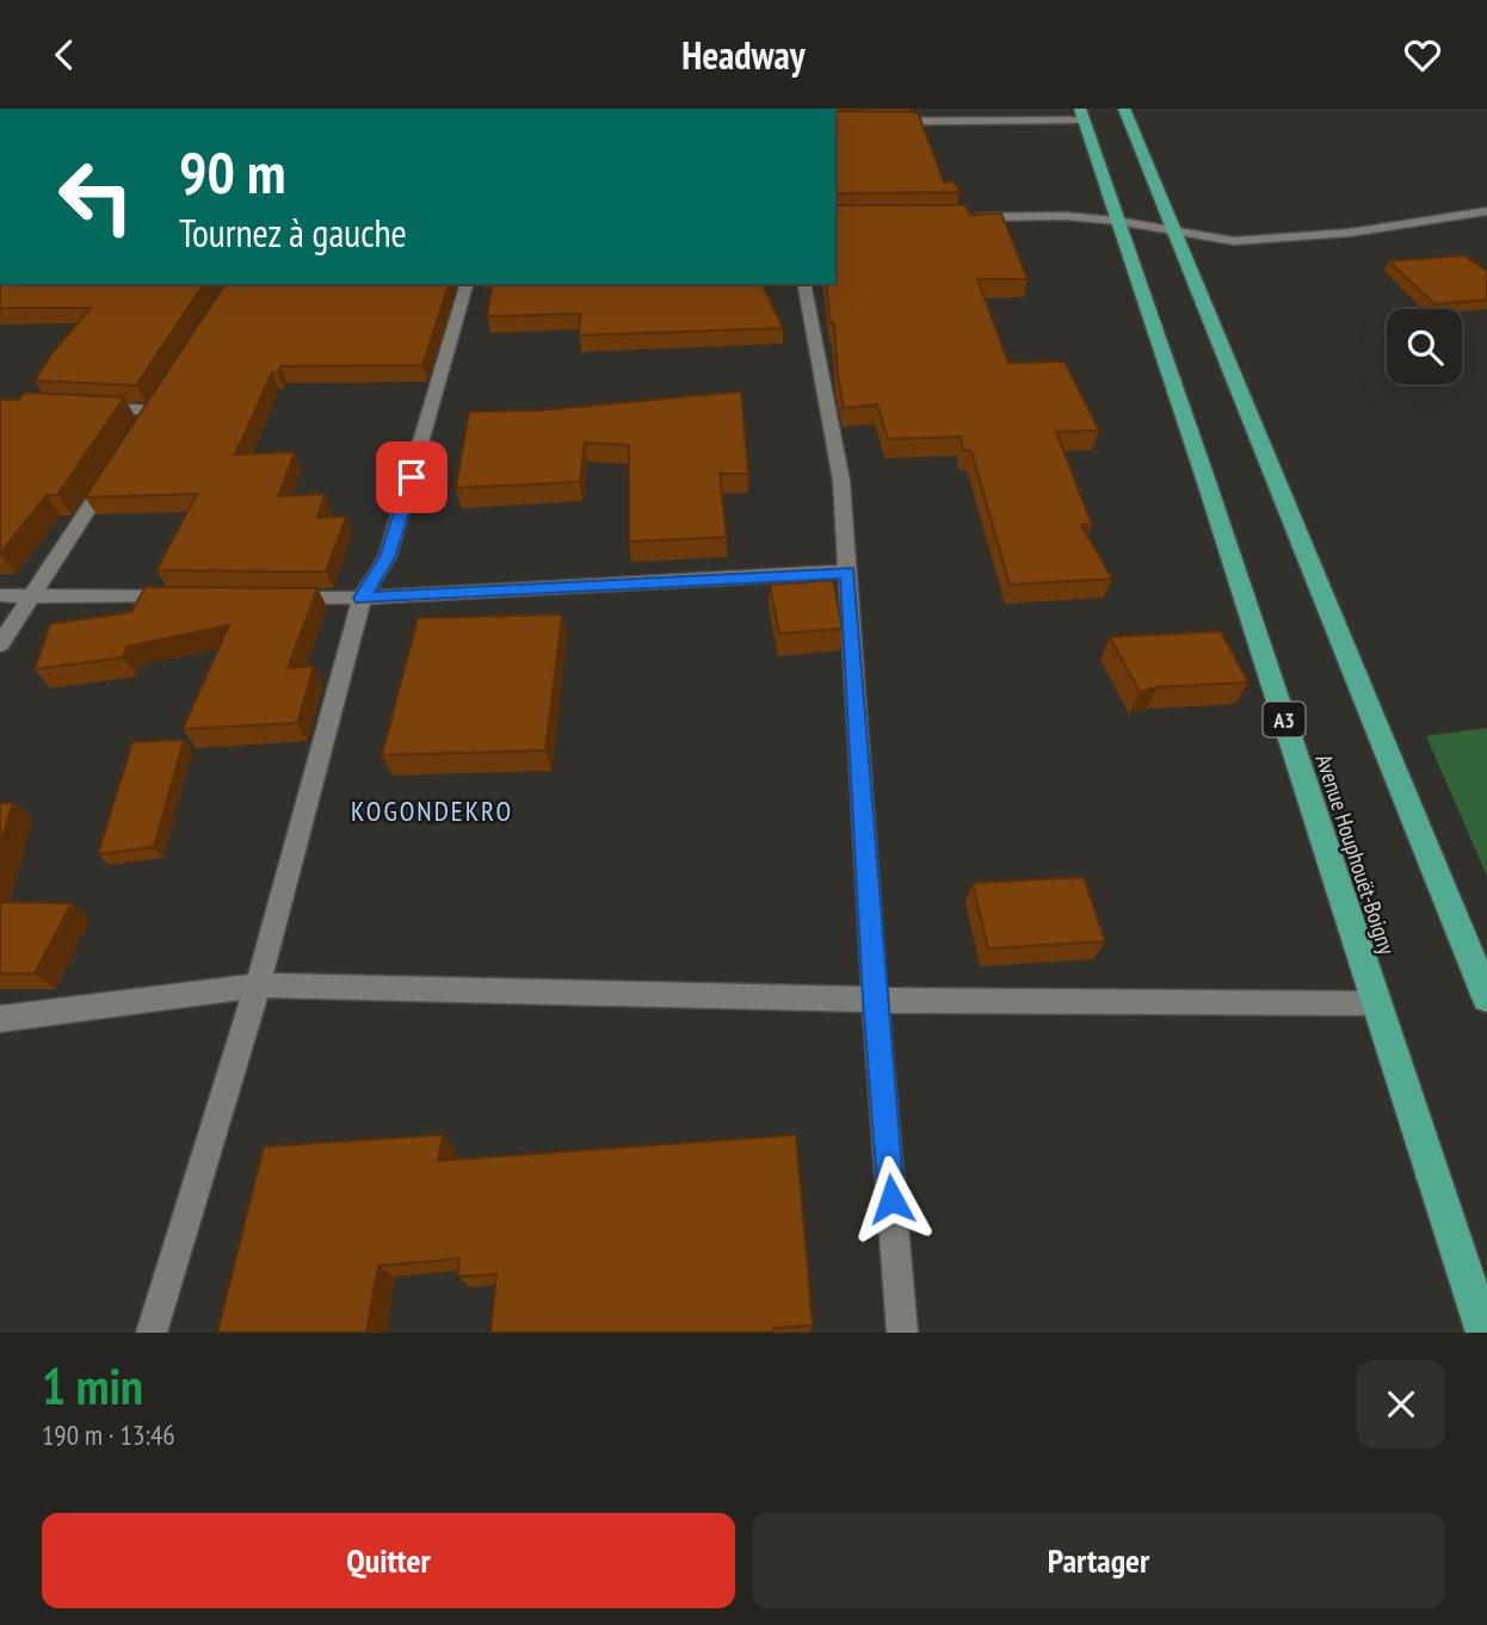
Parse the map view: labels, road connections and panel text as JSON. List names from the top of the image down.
{
  "streets": {
    "highway": ["A3", "Avenue Houphouët-Boigny"]
  },
  "districts": ["KOGONDEKRO"],
  "page": {
    "header": "Headway",
    "turn": ["90 m", "Tournez à gauche"],
    "heading": ["1 min", "190 m · 13:46"],
    "buttons": ["Quitter", "Partager"]
  }
}
